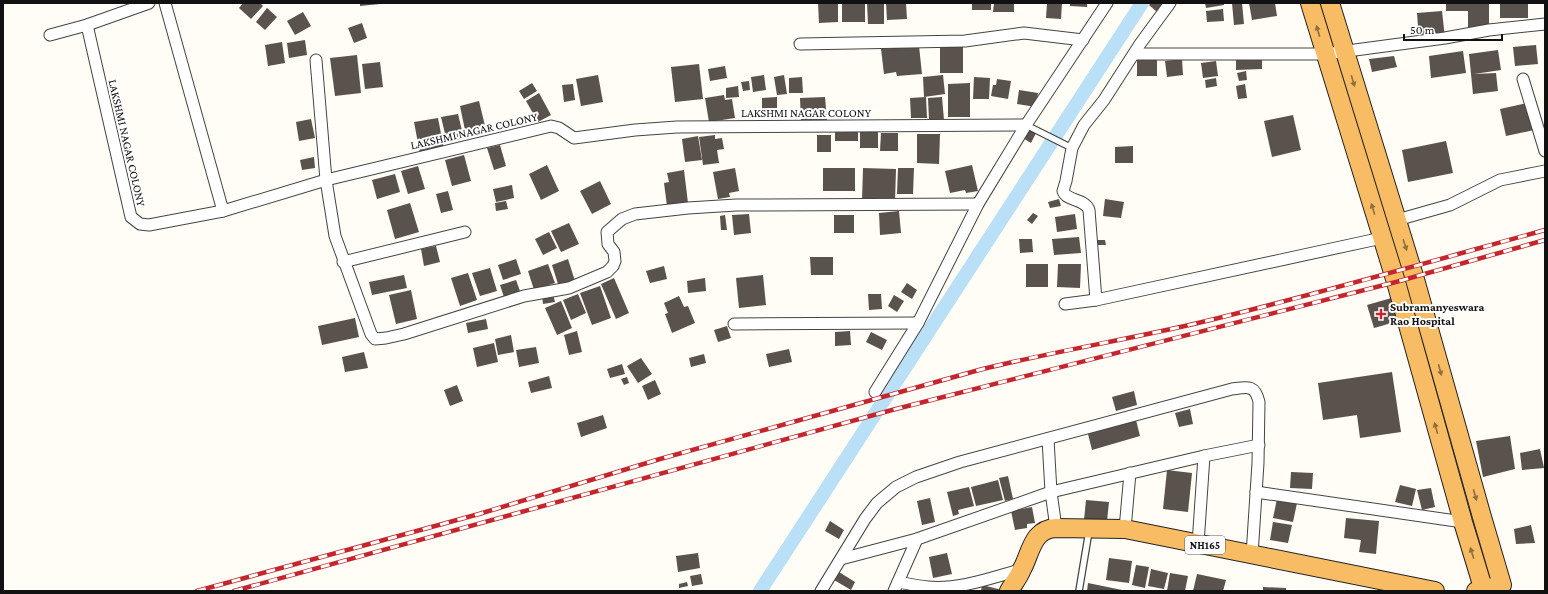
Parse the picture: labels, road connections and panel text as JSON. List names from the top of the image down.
{
  "streets": {
    "highway": ["NH165"],
    "street": ["LAKSHMI NAGAR COLONY"]
  },
  "places": {
    "health": ["Subramanyeswara Rao Hospital"]
  },
  "scale_bar": "50 m"
}
